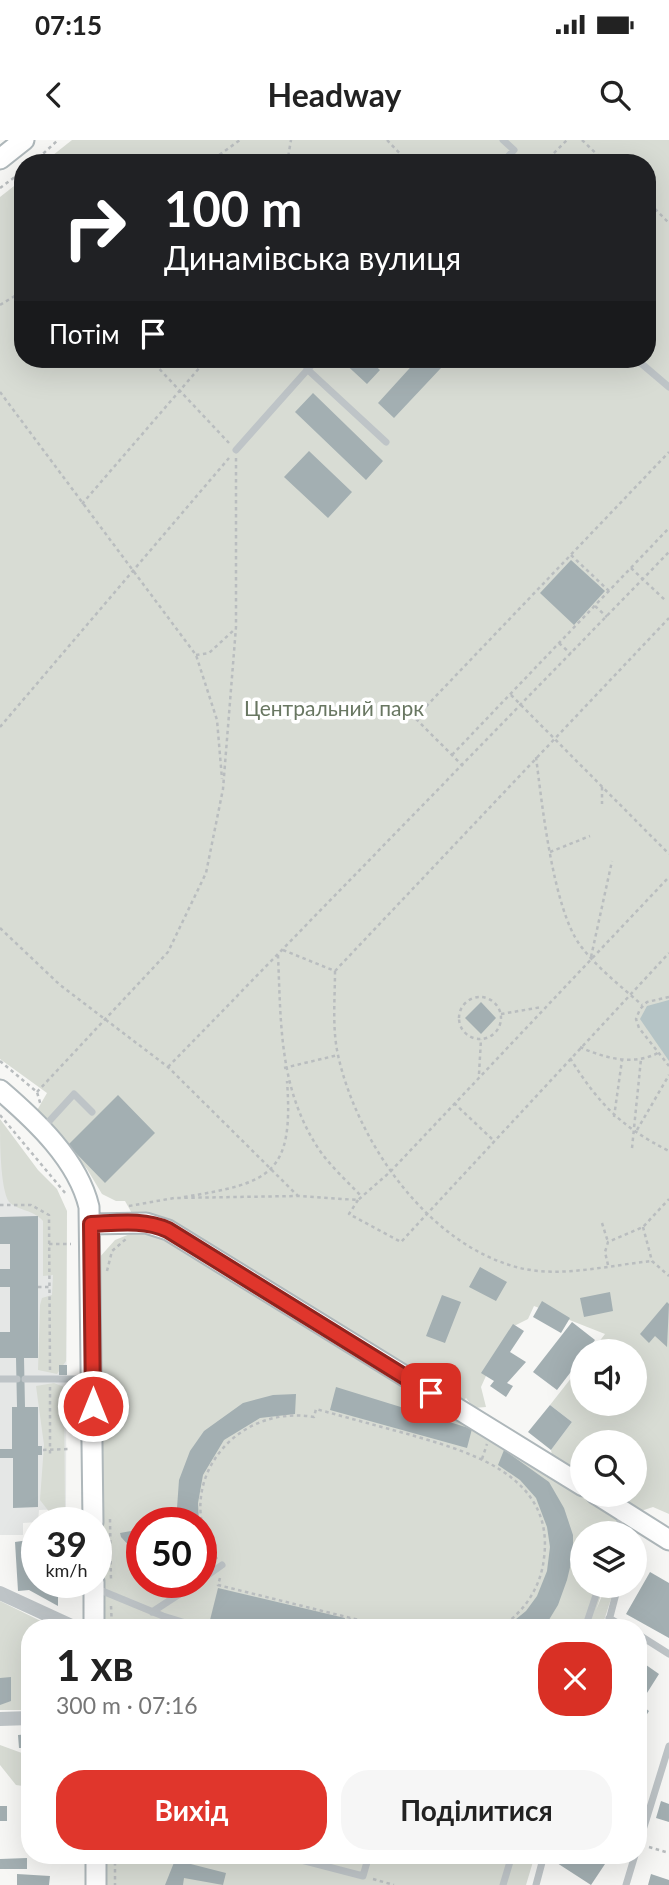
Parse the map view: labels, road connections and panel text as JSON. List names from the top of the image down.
{
  "parks": ["Центральний парк"],
  "page": {
    "status": "07:15",
    "header": "Headway",
    "turn": ["100 m", "Динамівська вулиця"],
    "then": "Потім",
    "speed": "39 km/h",
    "limit": "50",
    "heading": ["1 хв", "300 m · 07:16"],
    "buttons": ["Вихід", "Поділитися"]
  }
}
